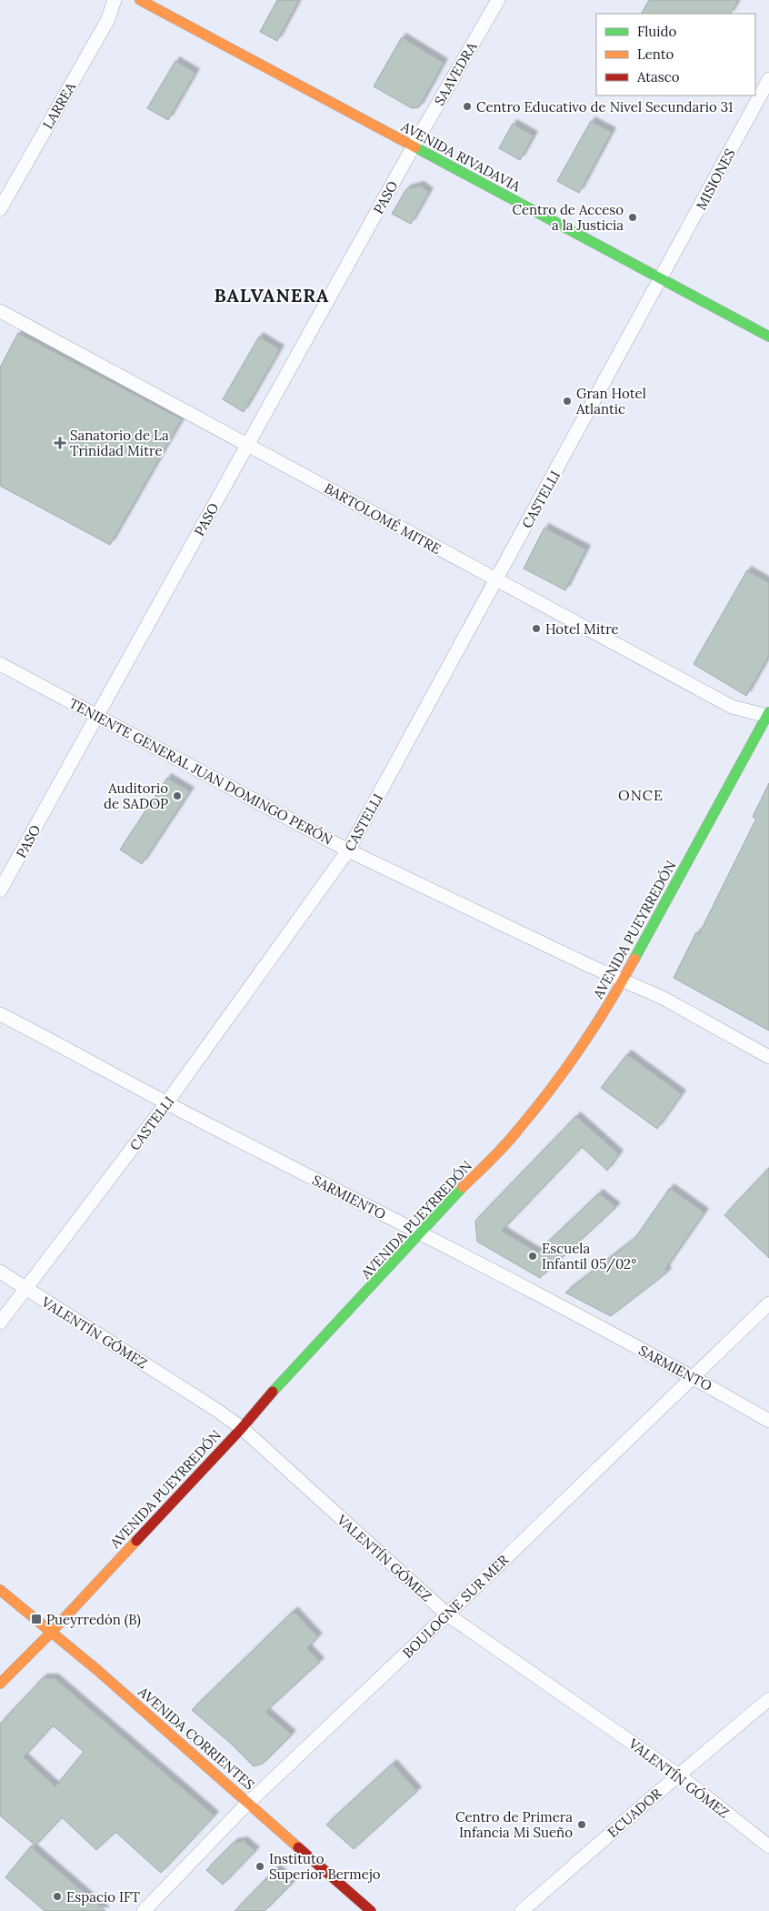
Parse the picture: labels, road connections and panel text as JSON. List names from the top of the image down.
{
  "streets": {
    "main road": ["AVENIDA RIVADAVIA", "AVENIDA PUEYRREDÓN", "AVENIDA CORRIENTES"],
    "street": [
      "SAAVEDRA",
      "LARREA",
      "MISIONES",
      "PASO",
      "CASTELLI",
      "BARTOLOMÉ MITRE",
      "TENIENTE GENERAL JUAN DOMINGO PERÓN",
      "SARMIENTO",
      "VALENTÍN GÓMEZ",
      "BOULOGNE SUR MER",
      "ECUADOR"
    ]
  },
  "crossings": [
    ["SAAVEDRA", "AVENIDA RIVADAVIA"],
    ["SAAVEDRA", "PASO"],
    ["AVENIDA RIVADAVIA", "MISIONES"],
    ["AVENIDA RIVADAVIA", "PASO"],
    ["AVENIDA RIVADAVIA", "CASTELLI"],
    ["MISIONES", "CASTELLI"],
    ["PASO", "BARTOLOMÉ MITRE"],
    ["PASO", "TENIENTE GENERAL JUAN DOMINGO PERÓN"],
    ["CASTELLI", "BARTOLOMÉ MITRE"],
    ["CASTELLI", "TENIENTE GENERAL JUAN DOMINGO PERÓN"],
    ["CASTELLI", "SARMIENTO"],
    ["CASTELLI", "VALENTÍN GÓMEZ"],
    ["BARTOLOMÉ MITRE", "AVENIDA PUEYRREDÓN"],
    ["TENIENTE GENERAL JUAN DOMINGO PERÓN", "AVENIDA PUEYRREDÓN"],
    ["AVENIDA PUEYRREDÓN", "SARMIENTO"],
    ["AVENIDA PUEYRREDÓN", "VALENTÍN GÓMEZ"],
    ["AVENIDA PUEYRREDÓN", "AVENIDA CORRIENTES"],
    ["SARMIENTO", "BOULOGNE SUR MER"],
    ["VALENTÍN GÓMEZ", "BOULOGNE SUR MER"],
    ["VALENTÍN GÓMEZ", "ECUADOR"],
    ["BOULOGNE SUR MER", "AVENIDA CORRIENTES"]
  ],
  "districts": ["BALVANERA", "ONCE"],
  "places": {
    "other": [
      "Centro Educativo de Nivel Secundario 31",
      "Centro de Acceso a la Justicia",
      "Gran Hotel Atlantic",
      "Hotel Mitre",
      "Auditorio de SADOP",
      "Escuela Infantil 05/02°",
      "Centro de Primera Infancia Mi Sueño",
      "Instituto Superior Bermejo",
      "Espacio IFT"
    ],
    "health": ["Sanatorio de La Trinidad Mitre"],
    "transit": ["Pueyrredón (B)"]
  },
  "legend": ["Fluido", "Lento", "Atasco"]
}
